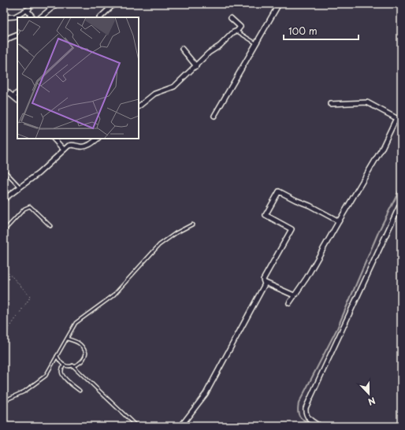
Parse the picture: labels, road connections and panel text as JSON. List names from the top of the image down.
{
  "scale_bar": "100 m",
  "north": "bottom"
}
